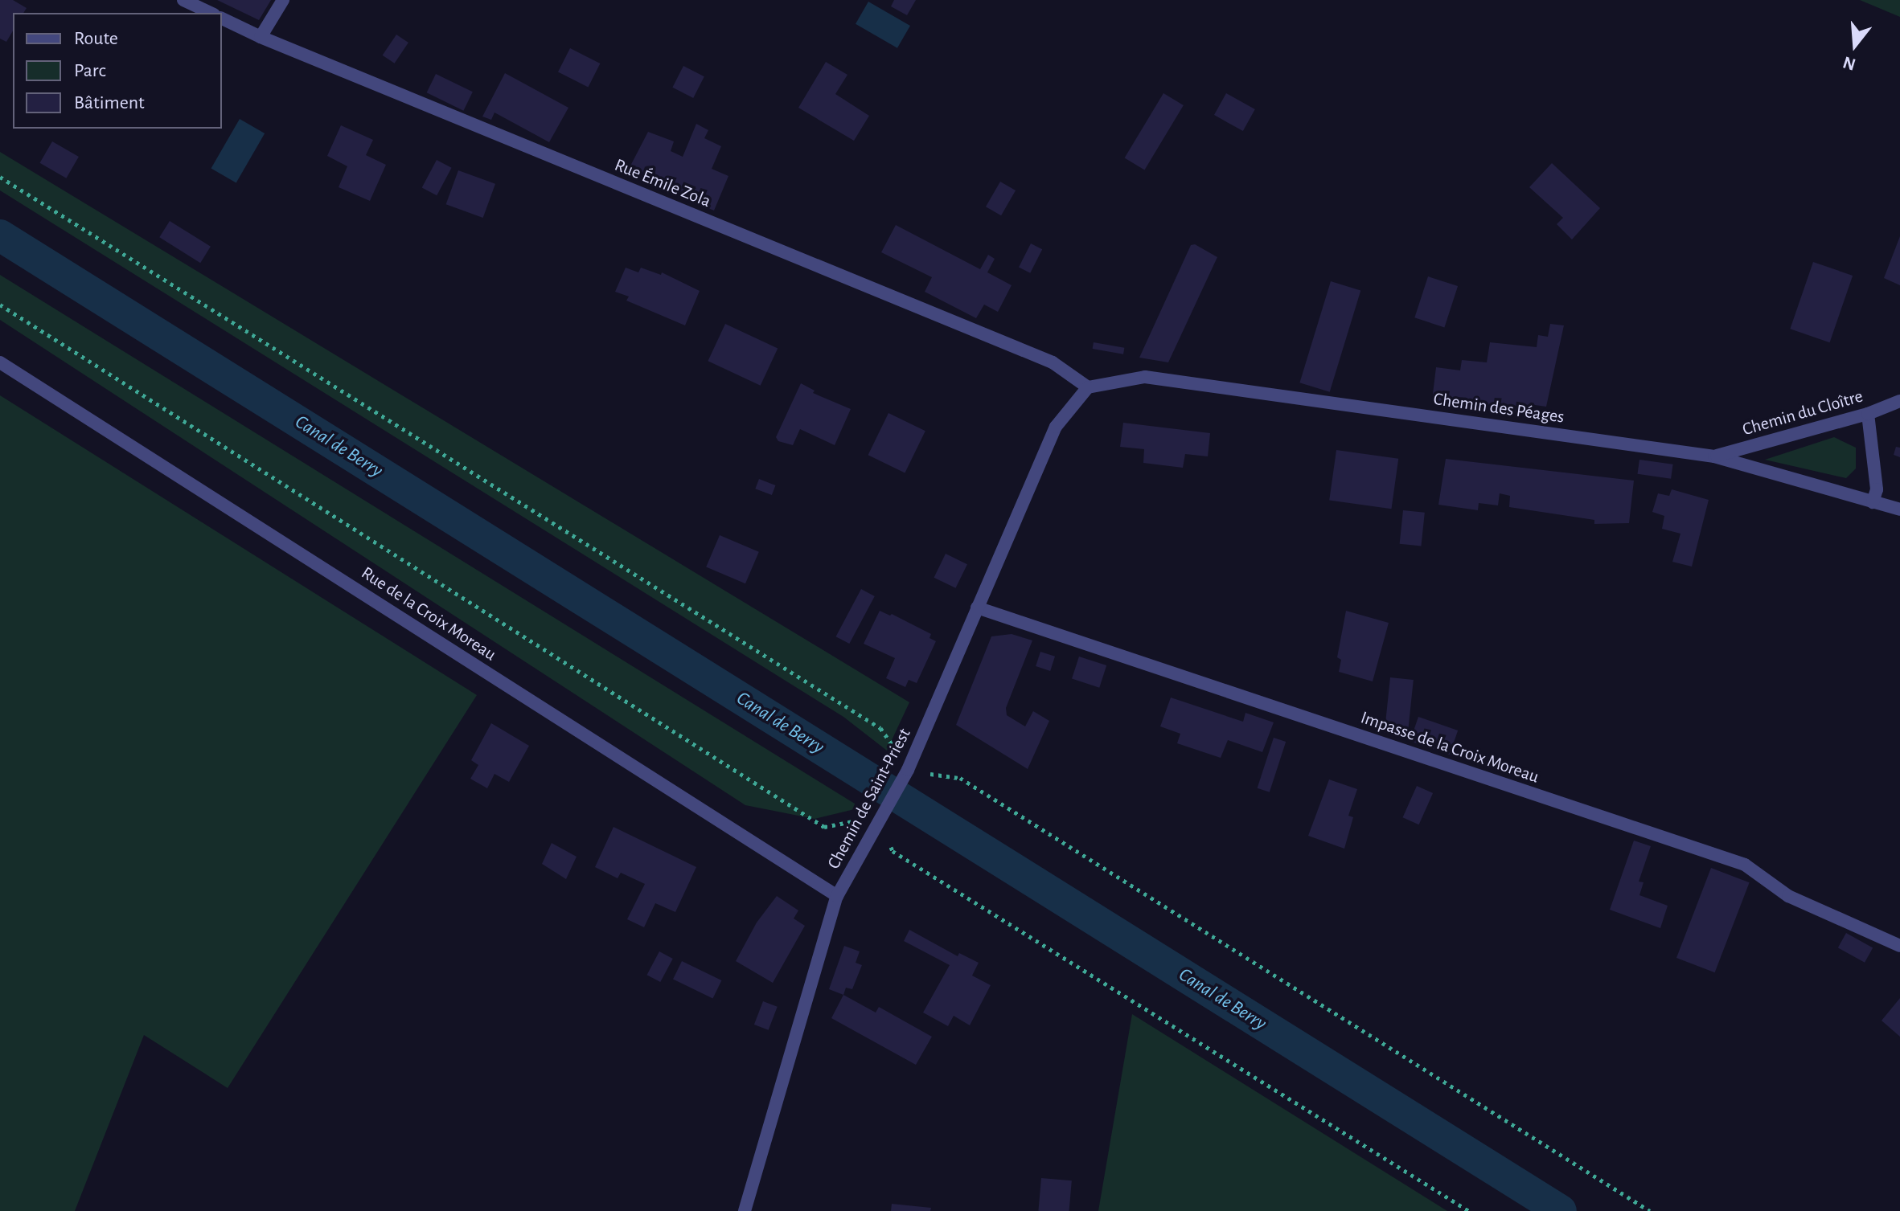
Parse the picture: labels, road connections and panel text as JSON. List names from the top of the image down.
{
  "streets": {
    "street": [
      "Rue Émile Zola",
      "Chemin des Péages",
      "Chemin du Cloître",
      "Rue de la Croix Moreau",
      "Impasse de la Croix Moreau",
      "Chemin de Saint-Priest"
    ]
  },
  "crossings": [
    ["Rue Émile Zola", "Chemin des Péages"],
    ["Rue Émile Zola", "Chemin de Saint-Priest"],
    ["Chemin des Péages", "Chemin du Cloître"],
    ["Chemin des Péages", "Chemin de Saint-Priest"],
    ["Rue de la Croix Moreau", "Chemin de Saint-Priest"],
    ["Impasse de la Croix Moreau", "Chemin de Saint-Priest"]
  ],
  "water": ["Canal de Berry"],
  "legend": ["Route", "Parc", "Bâtiment"],
  "north": "bottom"
}
